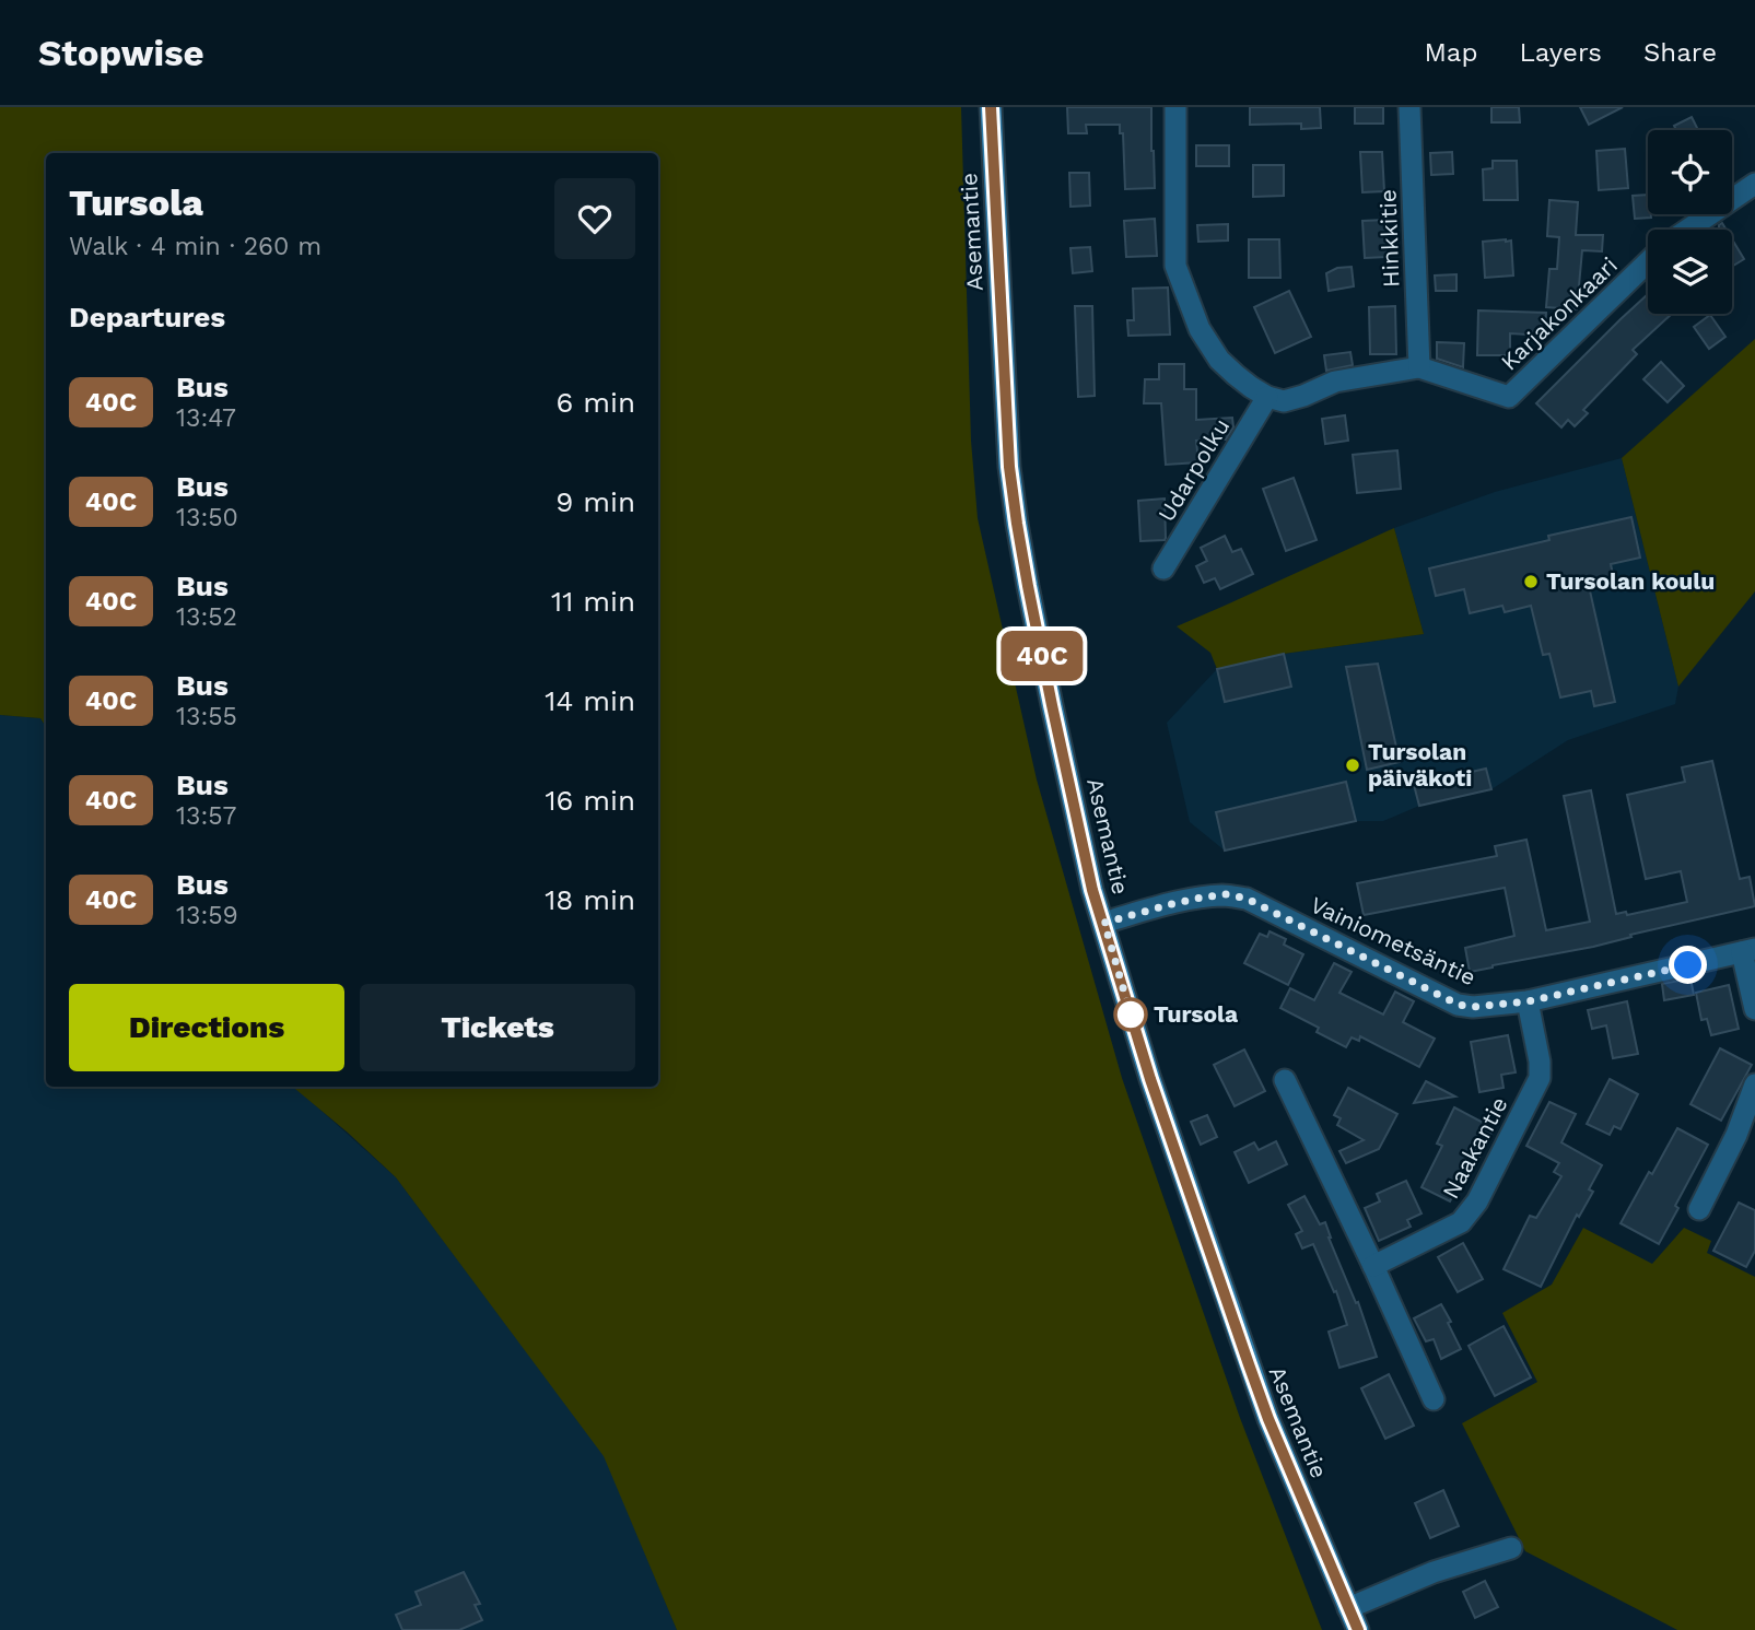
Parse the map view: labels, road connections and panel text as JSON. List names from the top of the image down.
{
  "streets": {
    "main road": ["Asemantie"],
    "street": [
      "Hinkkitie",
      "Karjakonkaari",
      "Udarpolku",
      "Vainiometsäntie",
      "Naakantie"
    ]
  },
  "crossings": [
    ["Asemantie", "Vainiometsäntie"],
    ["Hinkkitie", "Karjakonkaari"],
    ["Karjakonkaari", "Udarpolku"],
    ["Vainiometsäntie", "Naakantie"]
  ],
  "places": ["Tursolan koulu", "Tursolan päiväkoti", "Tursola"],
  "lines": ["bus line 40C"],
  "page": {
    "header": "Stopwise",
    "nav": ["Map", "Layers", "Share"],
    "on_map": "40C",
    "heading": [
      ["Tursola", "Walk · 4 min · 260 m"],
      "Departures"
    ],
    "list": [
      {
        "mark": "40C",
        "name": "Bus",
        "note": "13:47",
        "value": "6 min"
      },
      {
        "mark": "40C",
        "name": "Bus",
        "note": "13:50",
        "value": "9 min"
      },
      {
        "mark": "40C",
        "name": "Bus",
        "note": "13:52",
        "value": "11 min"
      },
      {
        "mark": "40C",
        "name": "Bus",
        "note": "13:55",
        "value": "14 min"
      },
      {
        "mark": "40C",
        "name": "Bus",
        "note": "13:57",
        "value": "16 min"
      },
      {
        "mark": "40C",
        "name": "Bus",
        "note": "13:59",
        "value": "18 min"
      }
    ],
    "buttons": ["Directions", "Tickets"]
  }
}
